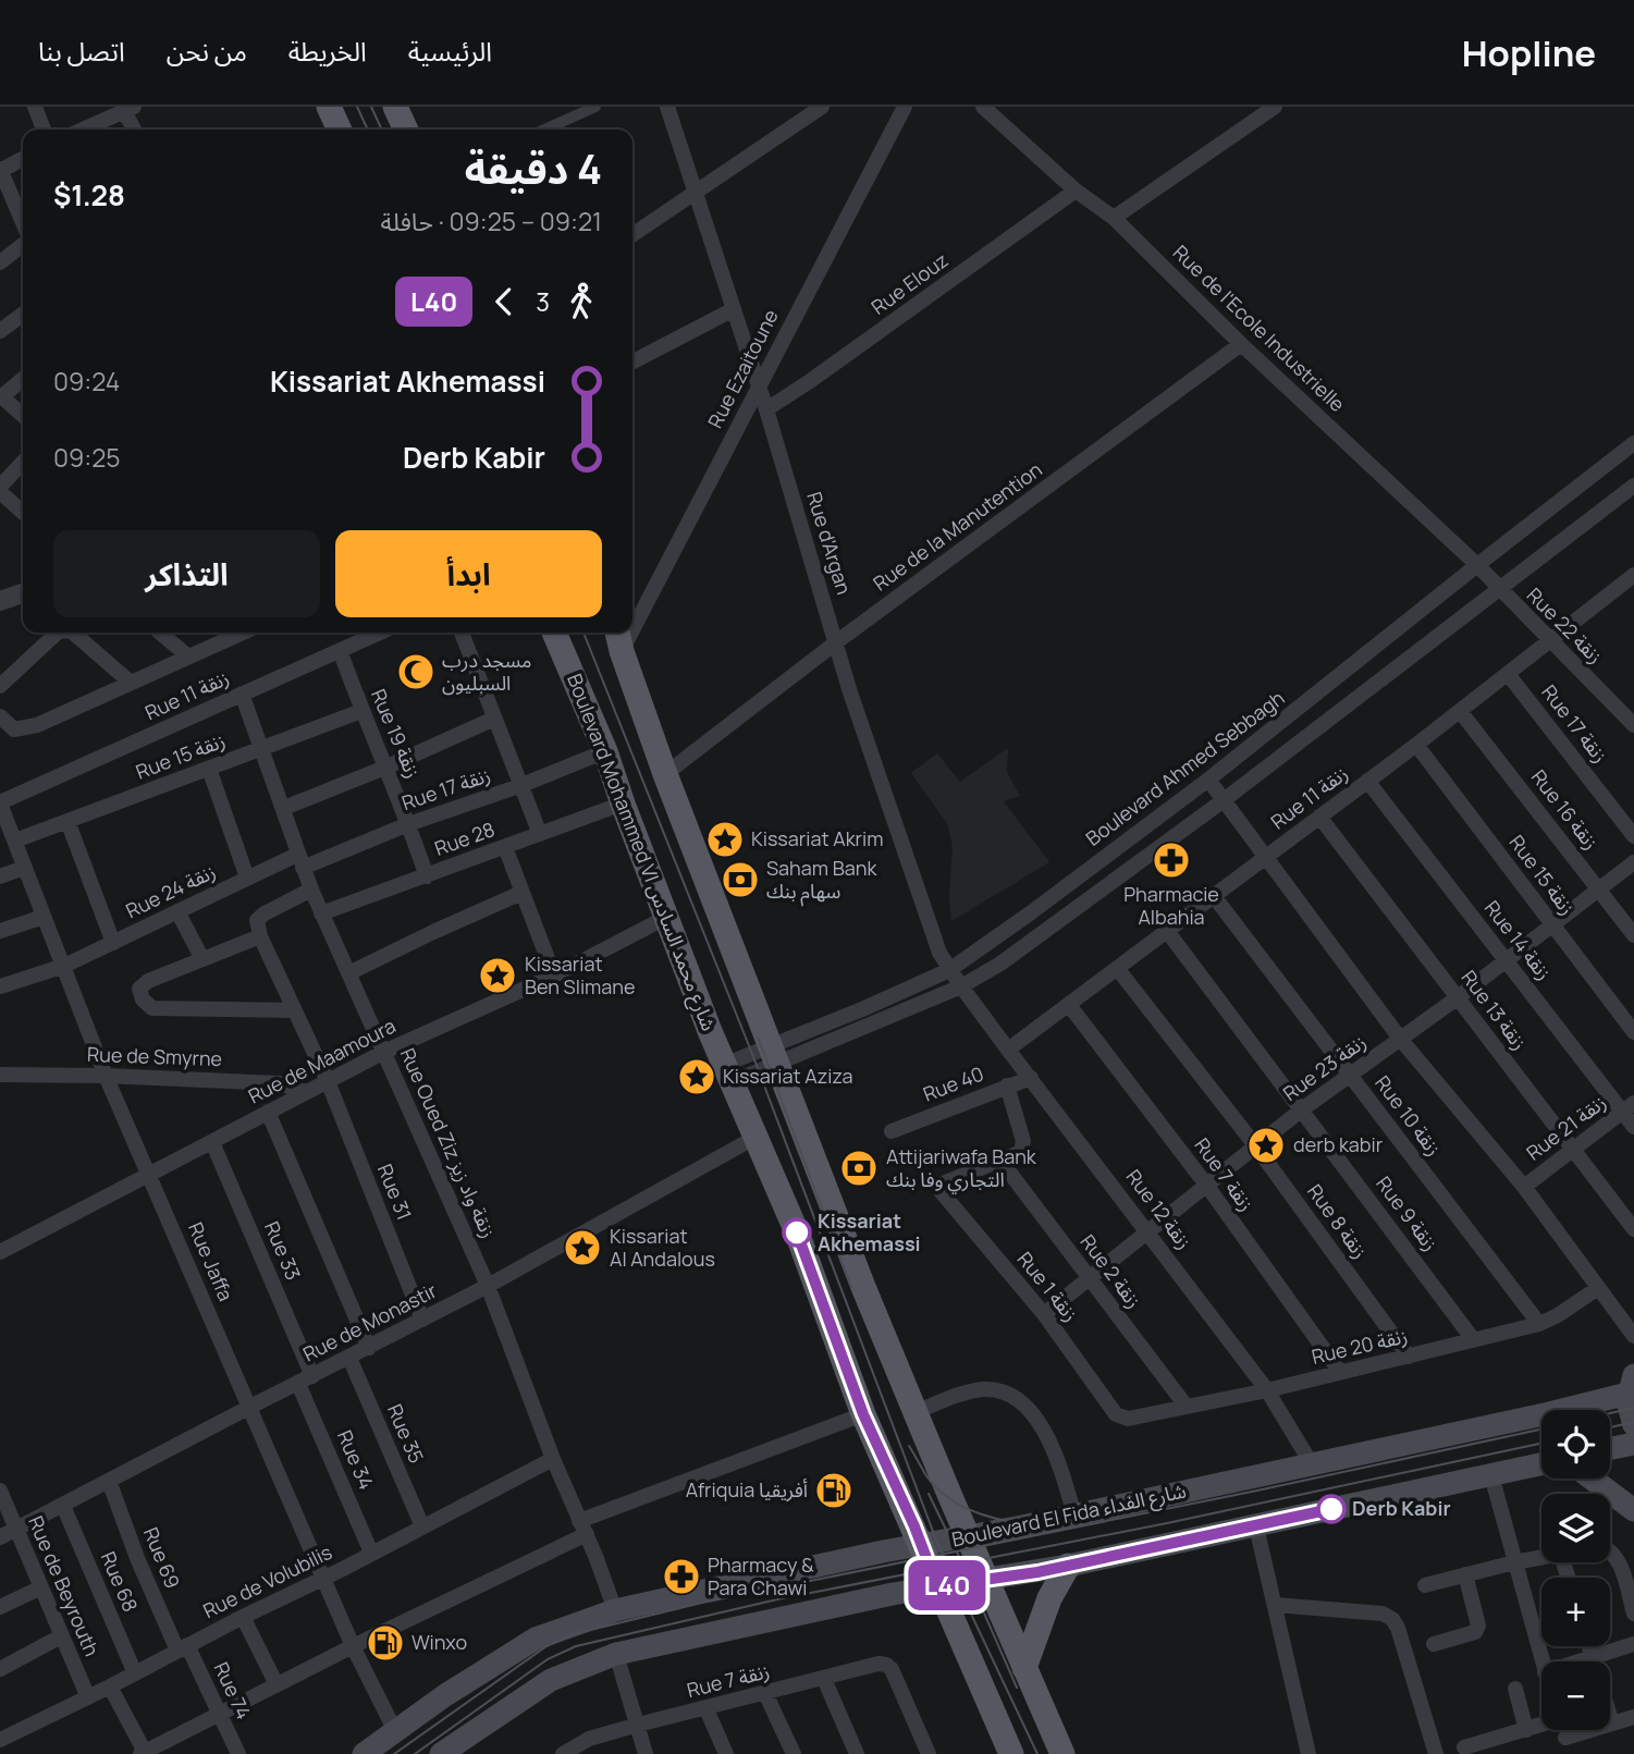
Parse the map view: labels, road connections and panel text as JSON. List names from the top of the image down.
{
  "streets": {
    "main road": ["Boulevard Mohammed VI شارع محمد السادس", "Boulevard El Fida شارع الفداء"],
    "street": [
      "Rue Elouz",
      "Rue de l'Ecole Industrielle",
      "Rue Ezaitoune",
      "Rue de la Manutention",
      "Rue d'Argan",
      "Rue 22 زنقة",
      "Rue 11 زنقة",
      "Rue 17 زنقة",
      "Rue 19 زنقة",
      "Rue 15 زنقة",
      "Boulevard Ahmed Sebbagh",
      "Rue 16 زنقة",
      "Rue 28",
      "Rue 24 زنقة",
      "Rue 14 زنقة",
      "Rue 13 زنقة",
      "Rue de Smyrne",
      "Rue de Maamoura",
      "Rue 23 زنقة",
      "Rue 40",
      "Rue 10 زنقة",
      "Rue 21 زنقة",
      "Rue Oued Ziz زنقة واد زيز",
      "Rue 7 زنقة",
      "Rue 31",
      "Rue 12 زنقة",
      "Rue 9 زنقة",
      "Rue 8 زنقة",
      "Rue 33",
      "Rue Jaffa",
      "Rue 2 زنقة",
      "Rue 1 زنقة",
      "Rue de Monastir",
      "Rue 20 زنقة",
      "Rue 35",
      "Rue 34",
      "Rue 69",
      "Rue 68",
      "Rue de Volubilis",
      "Rue de Beyrouth",
      "Rue 74"
    ]
  },
  "crossings": [
    ["Rue Elouz", "Rue de l'Ecole Industrielle"],
    ["Rue Elouz", "Rue d'Argan"],
    ["Rue de l'Ecole Industrielle", "Rue de la Manutention"],
    ["Rue de l'Ecole Industrielle", "Rue 22 زنقة"],
    ["Rue de l'Ecole Industrielle", "Boulevard Ahmed Sebbagh"],
    ["Rue Ezaitoune", "Rue d'Argan"],
    ["Rue de la Manutention", "Rue d'Argan"],
    ["Rue d'Argan", "Boulevard Ahmed Sebbagh"],
    ["Rue d'Argan", "Rue 12 زنقة"],
    ["Rue 22 زنقة", "Rue 11 زنقة"],
    ["Rue 22 زنقة", "Boulevard Ahmed Sebbagh"],
    ["Rue 11 زنقة", "Rue 17 زنقة"],
    ["Rue 11 زنقة", "Rue 19 زنقة"],
    ["Rue 11 زنقة", "Rue 15 زنقة"],
    ["Rue 11 زنقة", "Rue 16 زنقة"],
    ["Rue 11 زنقة", "Rue 14 زنقة"],
    ["Rue 11 زنقة", "Rue 13 زنقة"],
    ["Rue 11 زنقة", "Rue 10 زنقة"],
    ["Rue 11 زنقة", "Rue Oued Ziz زنقة واد زيز"],
    ["Rue 11 زنقة", "Rue 7 زنقة"],
    ["Rue 11 زنقة", "Rue 12 زنقة"],
    ["Rue 11 زنقة", "Rue 9 زنقة"],
    ["Rue 11 زنقة", "Rue 8 زنقة"],
    ["Rue 11 زنقة", "Rue Jaffa"],
    ["Rue 17 زنقة", "Rue 19 زنقة"],
    ["Rue 17 زنقة", "Boulevard Mohammed VI شارع محمد السادس"],
    ["Rue 17 زنقة", "Rue 24 زنقة"],
    ["Rue 17 زنقة", "Rue Oued Ziz زنقة واد زيز"],
    ["Rue 19 زنقة", "Rue 15 زنقة"],
    ["Rue 19 زنقة", "Rue 28"],
    ["Rue 15 زنقة", "Rue 23 زنقة"],
    ["Rue 15 زنقة", "Rue Oued Ziz زنقة واد زيز"],
    ["Rue 15 زنقة", "Rue Jaffa"],
    ["Boulevard Ahmed Sebbagh", "Boulevard Mohammed VI شارع محمد السادس"],
    ["Boulevard Ahmed Sebbagh", "Rue 12 زنقة"],
    ["Rue 16 زنقة", "Rue 23 زنقة"],
    ["Rue 28", "Boulevard Mohammed VI شارع محمد السادس"],
    ["Rue 28", "Rue Oued Ziz زنقة واد زيز"],
    ["Boulevard Mohammed VI شارع محمد السادس", "Rue de Maamoura"],
    ["Boulevard Mohammed VI شارع محمد السادس", "Rue de Monastir"],
    ["Boulevard Mohammed VI شارع محمد السادس", "Boulevard El Fida شارع الفداء"],
    ["Rue 24 زنقة", "Rue Oued Ziz زنقة واد زيز"],
    ["Rue 24 زنقة", "Rue Jaffa"],
    ["Rue 14 زنقة", "Rue 23 زنقة"],
    ["Rue 14 زنقة", "Rue 21 زنقة"],
    ["Rue 13 زنقة", "Rue 23 زنقة"],
    ["Rue 13 زنقة", "Rue 21 زنقة"],
    ["Rue de Smyrne", "Rue de Maamoura"],
    ["Rue de Smyrne", "Rue Jaffa"],
    ["Rue de Maamoura", "Rue Oued Ziz زنقة واد زيز"],
    ["Rue de Maamoura", "Rue 31"],
    ["Rue de Maamoura", "Rue 33"],
    ["Rue de Maamoura", "Rue Jaffa"],
    ["Rue 23 زنقة", "Rue 10 زنقة"],
    ["Rue 23 زنقة", "Rue 7 زنقة"],
    ["Rue 23 زنقة", "Rue 12 زنقة"],
    ["Rue 23 زنقة", "Rue 9 زنقة"],
    ["Rue 23 زنقة", "Rue 8 زنقة"],
    ["Rue 23 زنقة", "Rue 2 زنقة"],
    ["Rue 23 زنقة", "Rue 1 زنقة"],
    ["Rue 40", "Rue 12 زنقة"],
    ["Rue 10 زنقة", "Rue 20 زنقة"],
    ["Rue Oued Ziz زنقة واد زيز", "Rue de Monastir"],
    ["Rue Oued Ziz زنقة واد زيز", "Boulevard El Fida شارع الفداء"],
    ["Rue Oued Ziz زنقة واد زيز", "Rue de Volubilis"],
    ["Rue 7 زنقة", "Rue 20 زنقة"],
    ["Rue 31", "Rue de Monastir"],
    ["Rue 12 زنقة", "Rue 20 زنقة"],
    ["Rue 12 زنقة", "Boulevard El Fida شارع الفداء"],
    ["Rue 9 زنقة", "Rue 20 زنقة"],
    ["Rue 8 زنقة", "Rue 20 زنقة"],
    ["Rue 33", "Rue de Monastir"],
    ["Rue Jaffa", "Rue de Monastir"],
    ["Rue Jaffa", "Boulevard El Fida شارع الفداء"],
    ["Rue Jaffa", "Rue de Volubilis"],
    ["Rue 2 زنقة", "Rue 1 زنقة"],
    ["Rue 2 زنقة", "Rue 20 زنقة"],
    ["Rue 1 زنقة", "Rue 20 زنقة"],
    ["Rue de Monastir", "Rue 35"],
    ["Rue de Monastir", "Rue 34"],
    ["Rue de Monastir", "Rue 69"],
    ["Rue de Monastir", "Rue 68"],
    ["Rue de Monastir", "Rue de Beyrouth"],
    ["Rue 35", "Rue de Volubilis"],
    ["Rue 34", "Rue de Volubilis"],
    ["Rue 69", "Rue de Volubilis"],
    ["Rue 69", "Rue 74"],
    ["Rue 68", "Rue de Volubilis"],
    ["Rue de Volubilis", "Rue de Beyrouth"],
    ["Rue de Volubilis", "Rue 74"]
  ],
  "places": {
    "mosque": ["مسجد درب السبليون"],
    "place": [
      "Kissariat Akrim",
      "Kissariat Ben Slimane",
      "Kissariat Aziza",
      "derb kabir",
      "Kissariat Al Andalous"
    ],
    "pharmacy": ["Pharmacie Albahia", "Pharmacy & Para Chawi"],
    "bank": ["Saham Bank سهام بنك", "Attijariwafa Bank التجاري وفا بنك"],
    "other": ["Kissariat Akhemassi", "Derb Kabir"],
    "fuel station": ["Afriquia أفريقيا", "Winxo"]
  },
  "lines": ["bus line L40"],
  "page": {
    "header": "Hopline",
    "nav": [
      "الرئيسية",
      "الخريطة",
      "من نحن",
      "اتصل بنا"
    ],
    "on_map": "L40",
    "heading": ["4 دقيقة", "09:21 – 09:25 · حافلة", "$1.28"],
    "legs": ["3", "L40"],
    "list": [
      {
        "name": "Kissariat Akhemassi",
        "value": "09:24"
      },
      {
        "name": "Derb Kabir",
        "value": "09:25"
      }
    ],
    "buttons": ["ابدأ", "التذاكر"],
    "map_buttons": ["+", "−"]
  }
}
